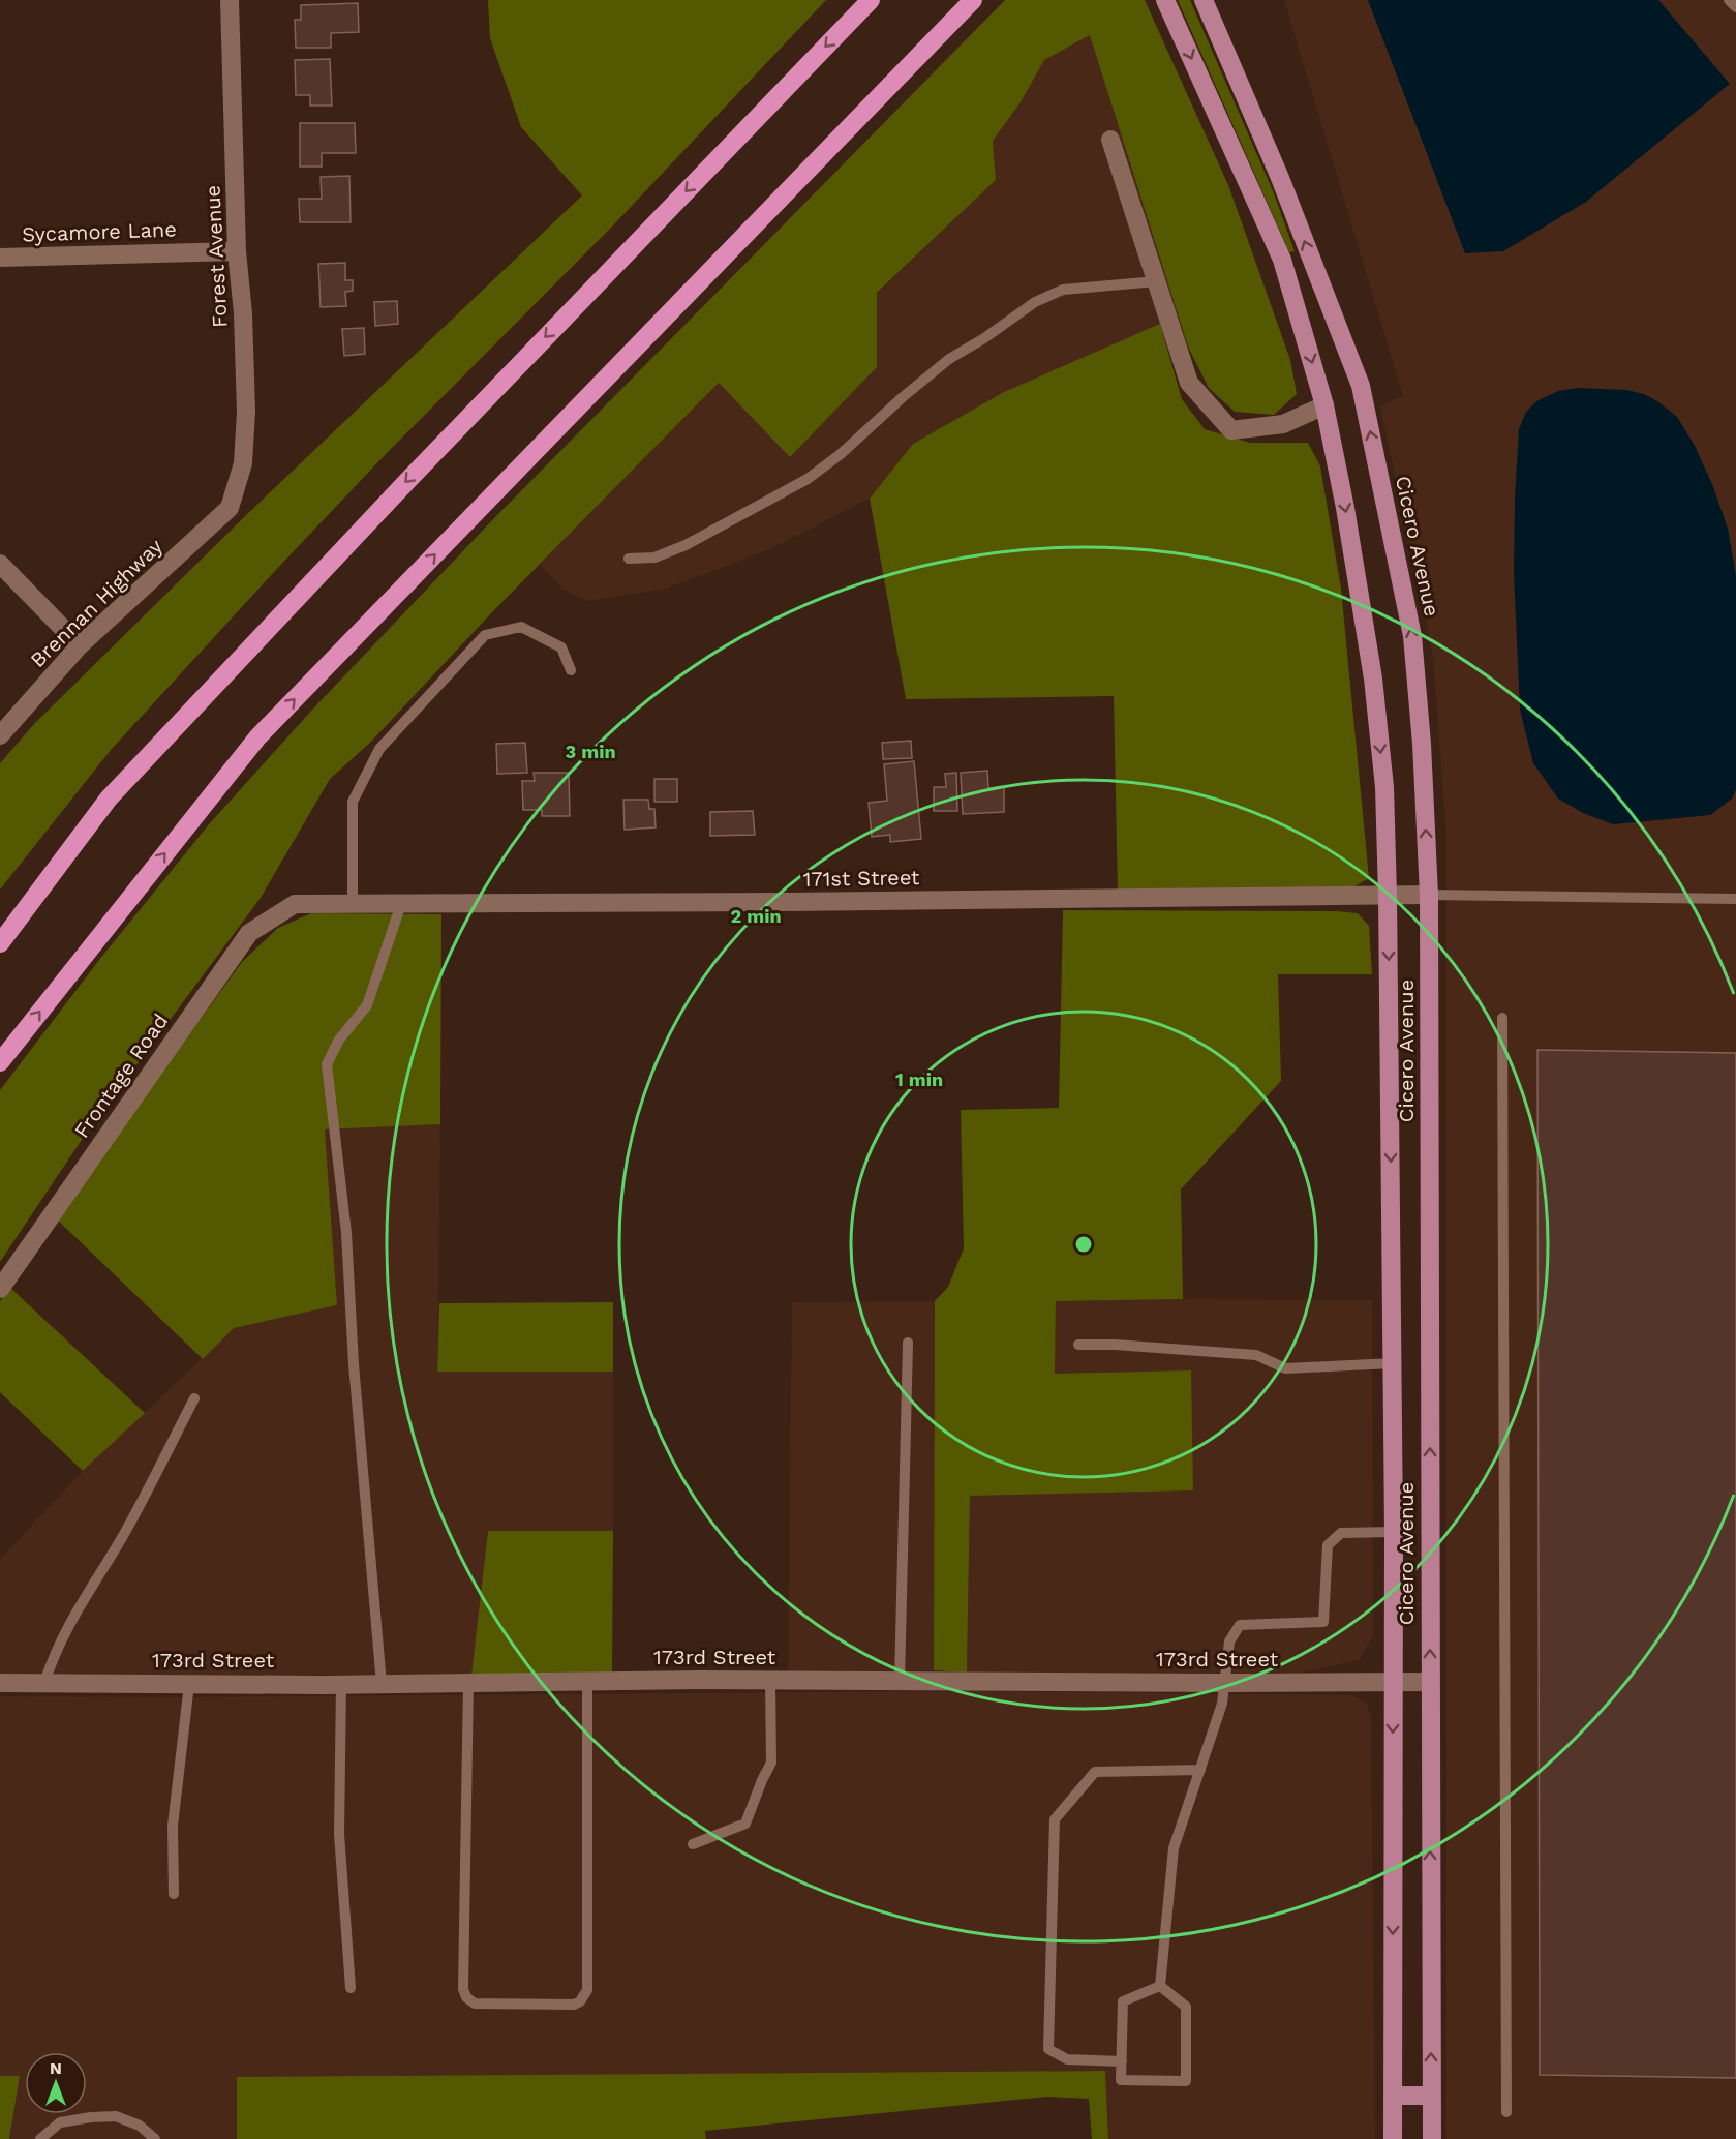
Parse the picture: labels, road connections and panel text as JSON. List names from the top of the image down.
{
  "streets": {
    "main road": ["Cicero Avenue"],
    "street": [
      "Sycamore Lane",
      "Forest Avenue",
      "Brennan Highway",
      "171st Street",
      "Frontage Road",
      "173rd Street"
    ]
  },
  "crossings": [
    ["Sycamore Lane", "Forest Avenue"],
    ["Forest Avenue", "Brennan Highway"],
    ["Cicero Avenue", "171st Street"],
    ["Cicero Avenue", "173rd Street"],
    ["171st Street", "Frontage Road"]
  ],
  "north": "top",
  "rings": ["3 min", "2 min", "1 min"]
}
